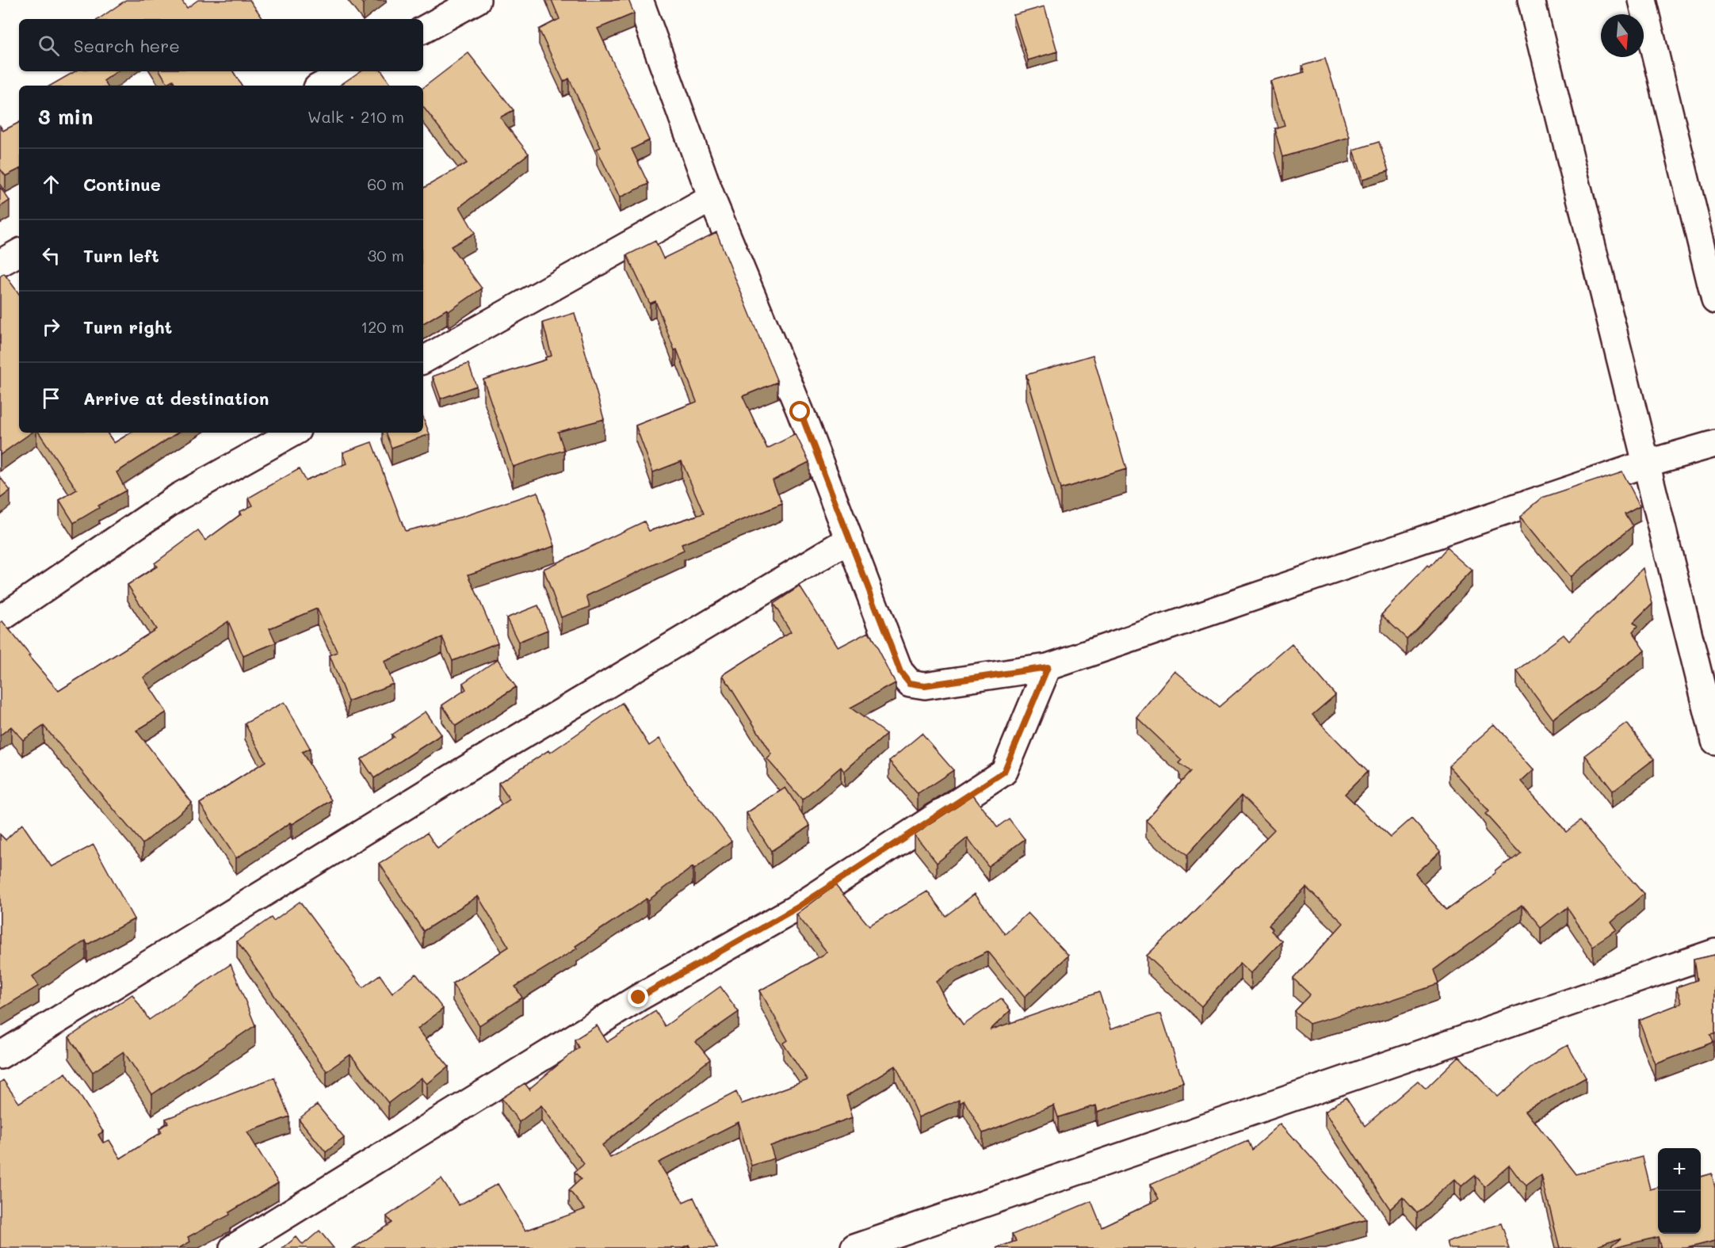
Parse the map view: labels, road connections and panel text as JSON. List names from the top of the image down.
{
  "north": "bottom",
  "page": {
    "search": "Search here",
    "heading": ["3 min", "Walk · 210 m"],
    "list": [
      ["Continue", "60 m"],
      ["Turn left", "30 m"],
      ["Turn right", "120 m"],
      "Arrive at destination"
    ],
    "map_buttons": ["+", "−"]
  }
}
